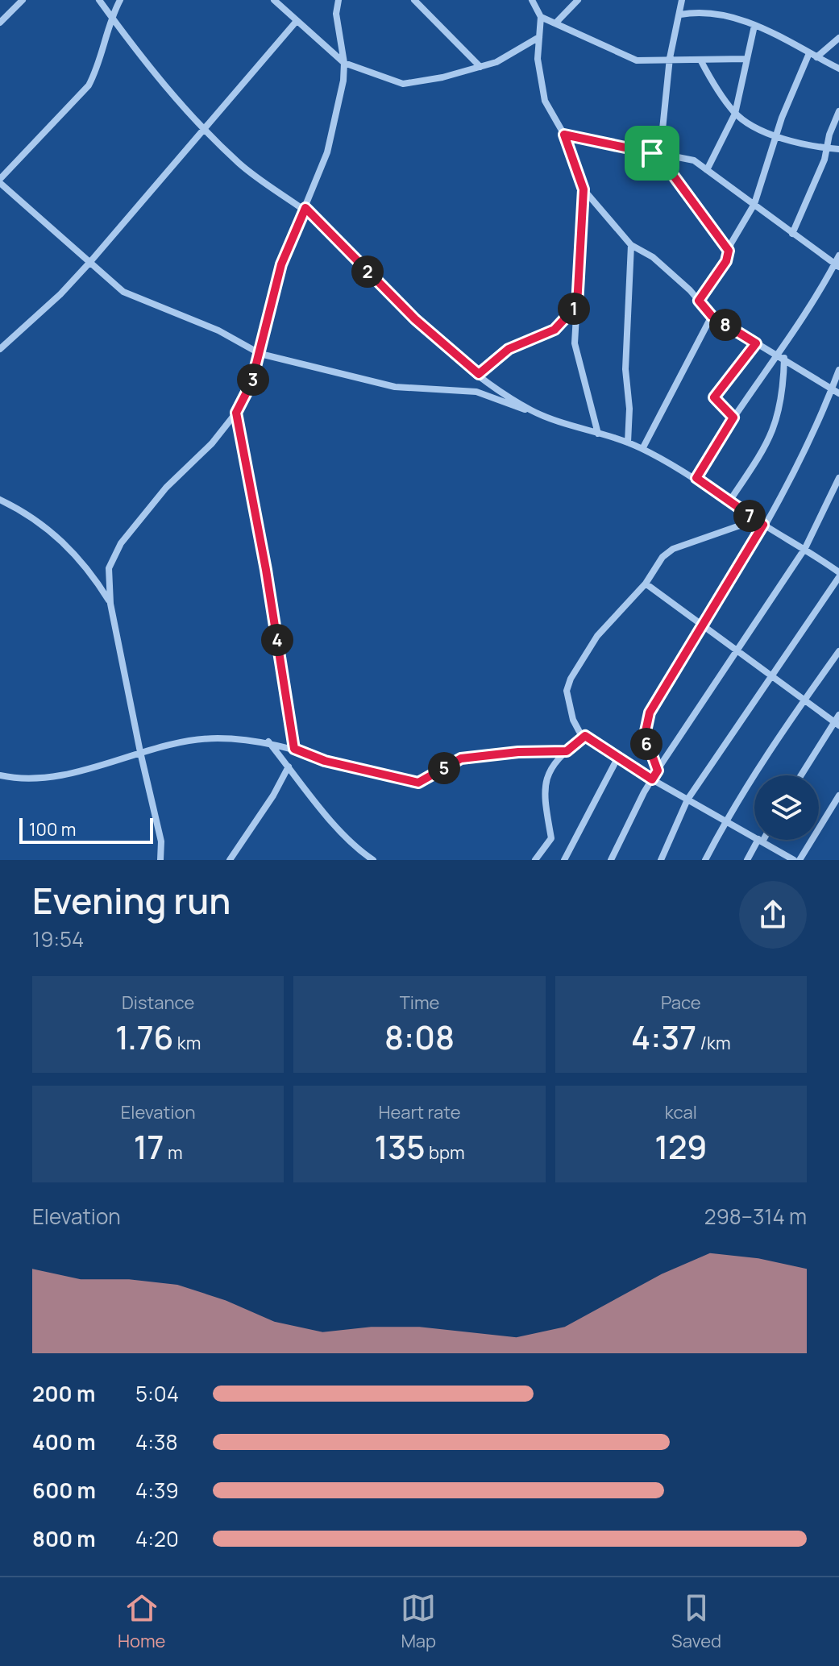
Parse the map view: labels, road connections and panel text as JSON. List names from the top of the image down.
{
  "scale_bar": "100 m",
  "page": {
    "pins": [
      "2",
      "1",
      "8",
      "3",
      "7",
      "4",
      "6",
      "5"
    ],
    "scale": "100 m",
    "heading": ["Evening run", "19:54"],
    "stats": [
      ["Distance", "1.76 km"],
      ["Time", "8:08"],
      ["Pace", "4:37 /km"],
      ["Elevation", "17 m"],
      ["Heart rate", "135 bpm"],
      ["kcal", "129"]
    ],
    "chart": ["Elevation", "298–314 m"],
    "list": [
      {
        "name": "200 m",
        "note": "5:04"
      },
      {
        "name": "400 m",
        "note": "4:38"
      },
      {
        "name": "600 m",
        "note": "4:39"
      },
      {
        "name": "800 m",
        "note": "4:20"
      }
    ],
    "tabs": ["Home", "Map", "Saved"]
  }
}
